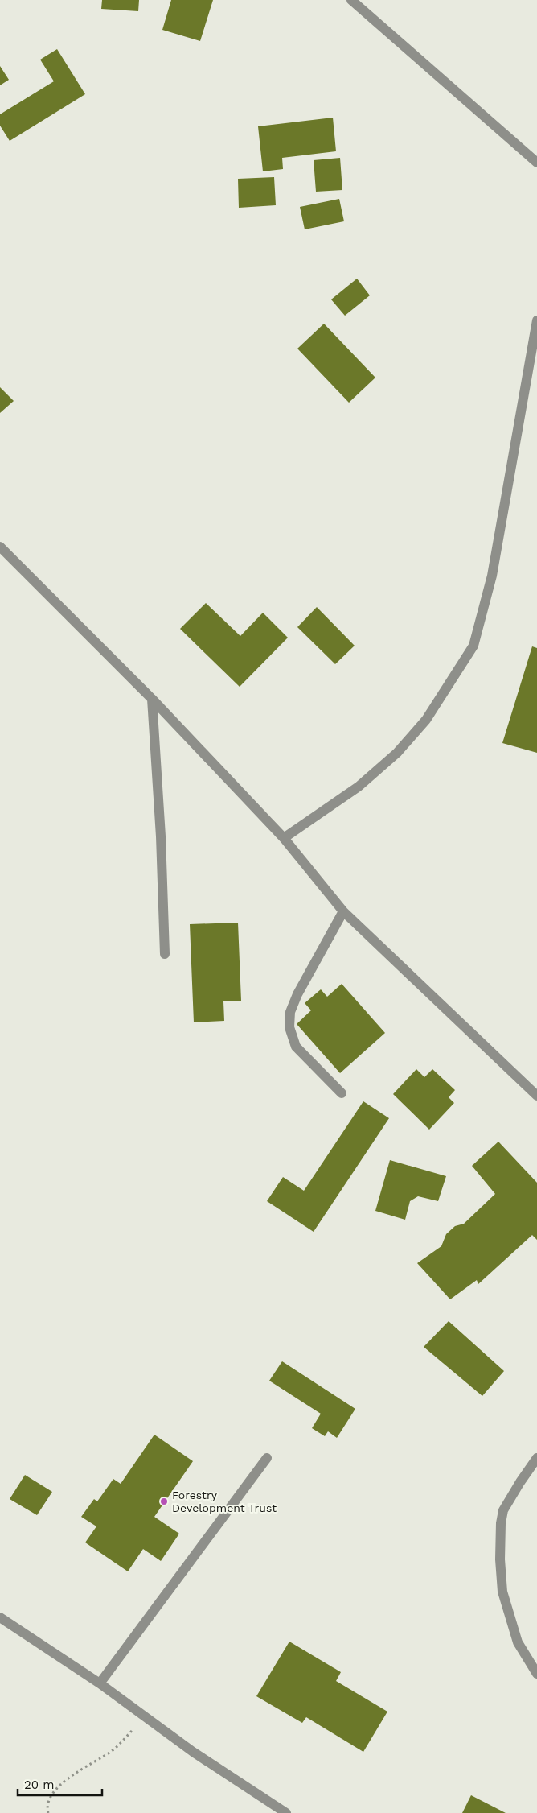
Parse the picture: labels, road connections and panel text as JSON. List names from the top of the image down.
{
  "places": ["Forestry Development Trust"],
  "scale_bar": "20 m"
}
